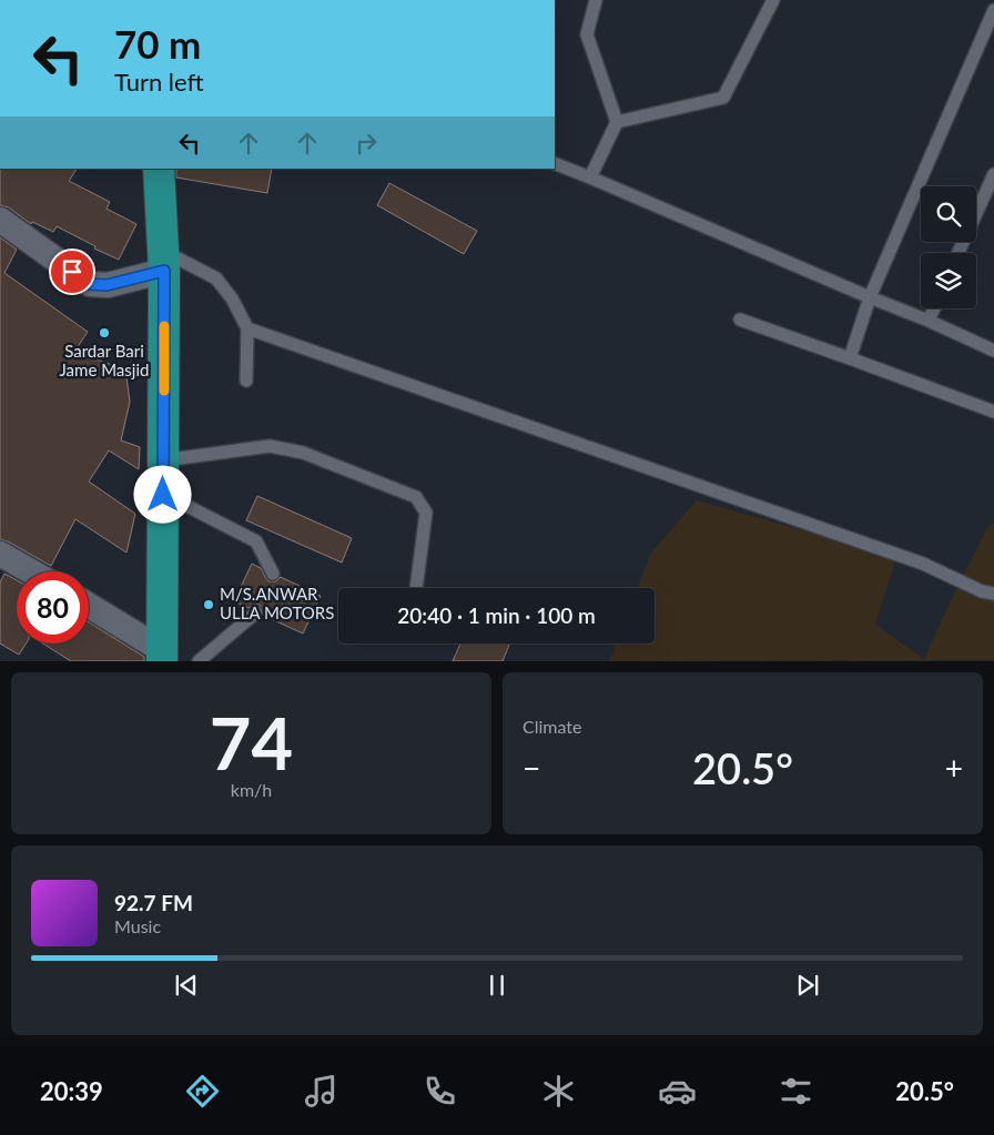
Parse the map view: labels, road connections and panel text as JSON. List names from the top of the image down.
{
  "places": ["Sardar Bari Jame Masjid", "M/S.ANWAR ULLA MOTORS"],
  "page": {
    "turn": ["70 m", "Turn left"],
    "limit": "80",
    "trip": "20:40 · 1 min · 100 m",
    "tile": [
      ["74", "km/h"],
      "Climate"
    ],
    "heat": ["−", "20.5°", "+"],
    "song": ["92.7 FM", "Music"],
    "tabs": ["20:39", "20.5°"]
  }
}
